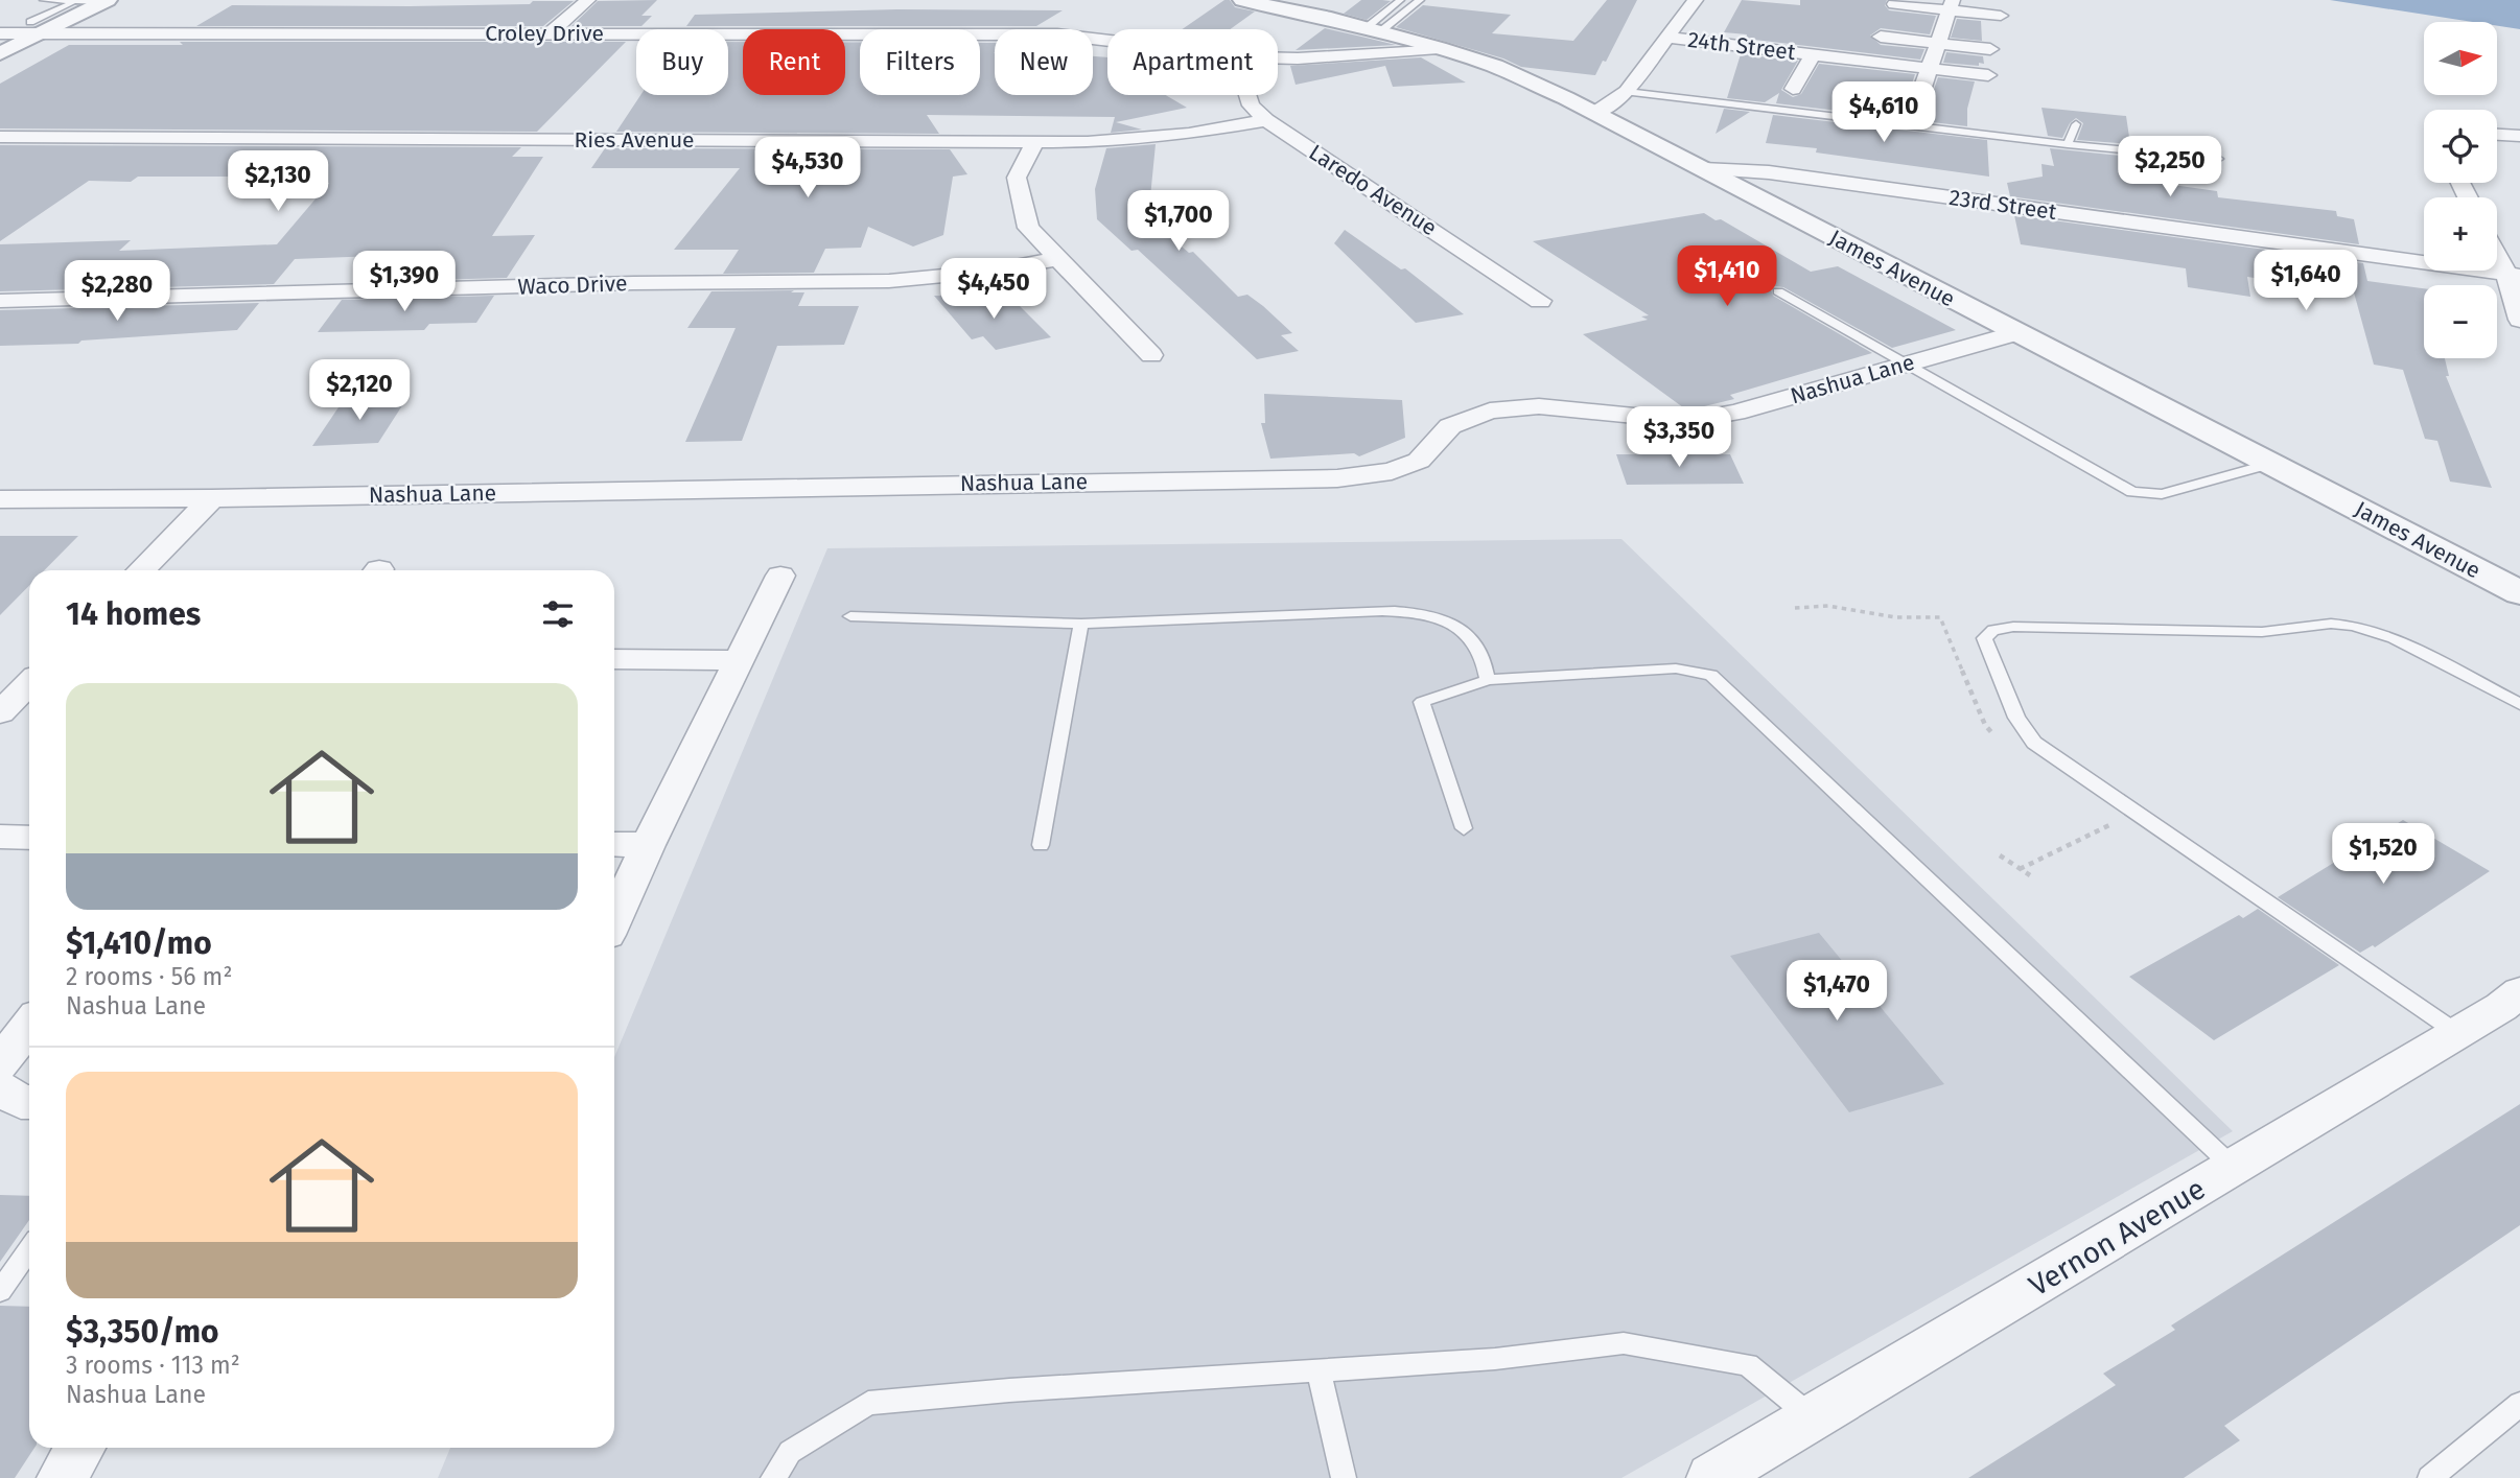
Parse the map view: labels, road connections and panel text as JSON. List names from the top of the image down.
{
  "streets": {
    "street": [
      "Croley Drive",
      "24th Street",
      "Ries Avenue",
      "Laredo Avenue",
      "23rd Street",
      "James Avenue",
      "Waco Drive",
      "Nashua Lane",
      "Vernon Avenue"
    ]
  },
  "crossings": [
    ["Croley Drive", "James Avenue"],
    ["Ries Avenue", "Laredo Avenue"],
    ["23rd Street", "James Avenue"],
    ["James Avenue", "Nashua Lane"]
  ],
  "north": "right",
  "page": {
    "map_buttons": ["+", "−"],
    "chip": [
      "Buy",
      "Rent",
      "Filters",
      "New",
      "Apartment"
    ],
    "price": [
      "$4,610",
      "$2,250",
      "$4,530",
      "$2,130",
      "$1,700",
      "$1,410",
      "$1,640",
      "$1,390",
      "$4,450",
      "$2,280",
      "$2,120",
      "$3,350",
      "$1,520",
      "$1,470"
    ],
    "heading": "14 homes",
    "list": [
      {
        "name": "$1,410/mo",
        "note": "2 rooms · 56 m² · Nashua Lane"
      },
      {
        "name": "$3,350/mo",
        "note": "3 rooms · 113 m² · Nashua Lane"
      }
    ]
  }
}
